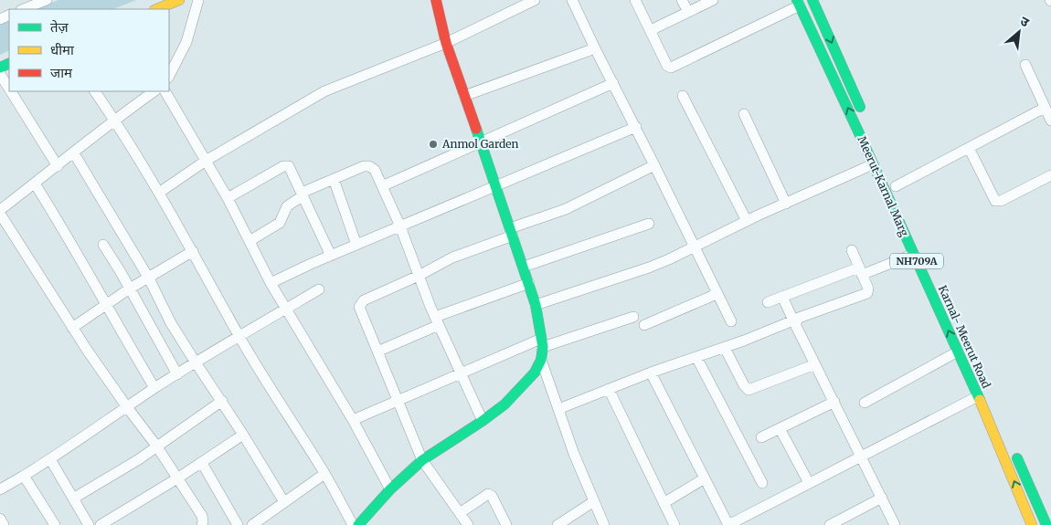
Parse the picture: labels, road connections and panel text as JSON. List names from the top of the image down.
{
  "streets": {
    "main road": ["Meerut-Karnal Marg", "NH709A"]
  },
  "places": ["Anmol Garden"],
  "legend": ["तेज़", "धीमा", "जाम"],
  "north": "top right"
}
